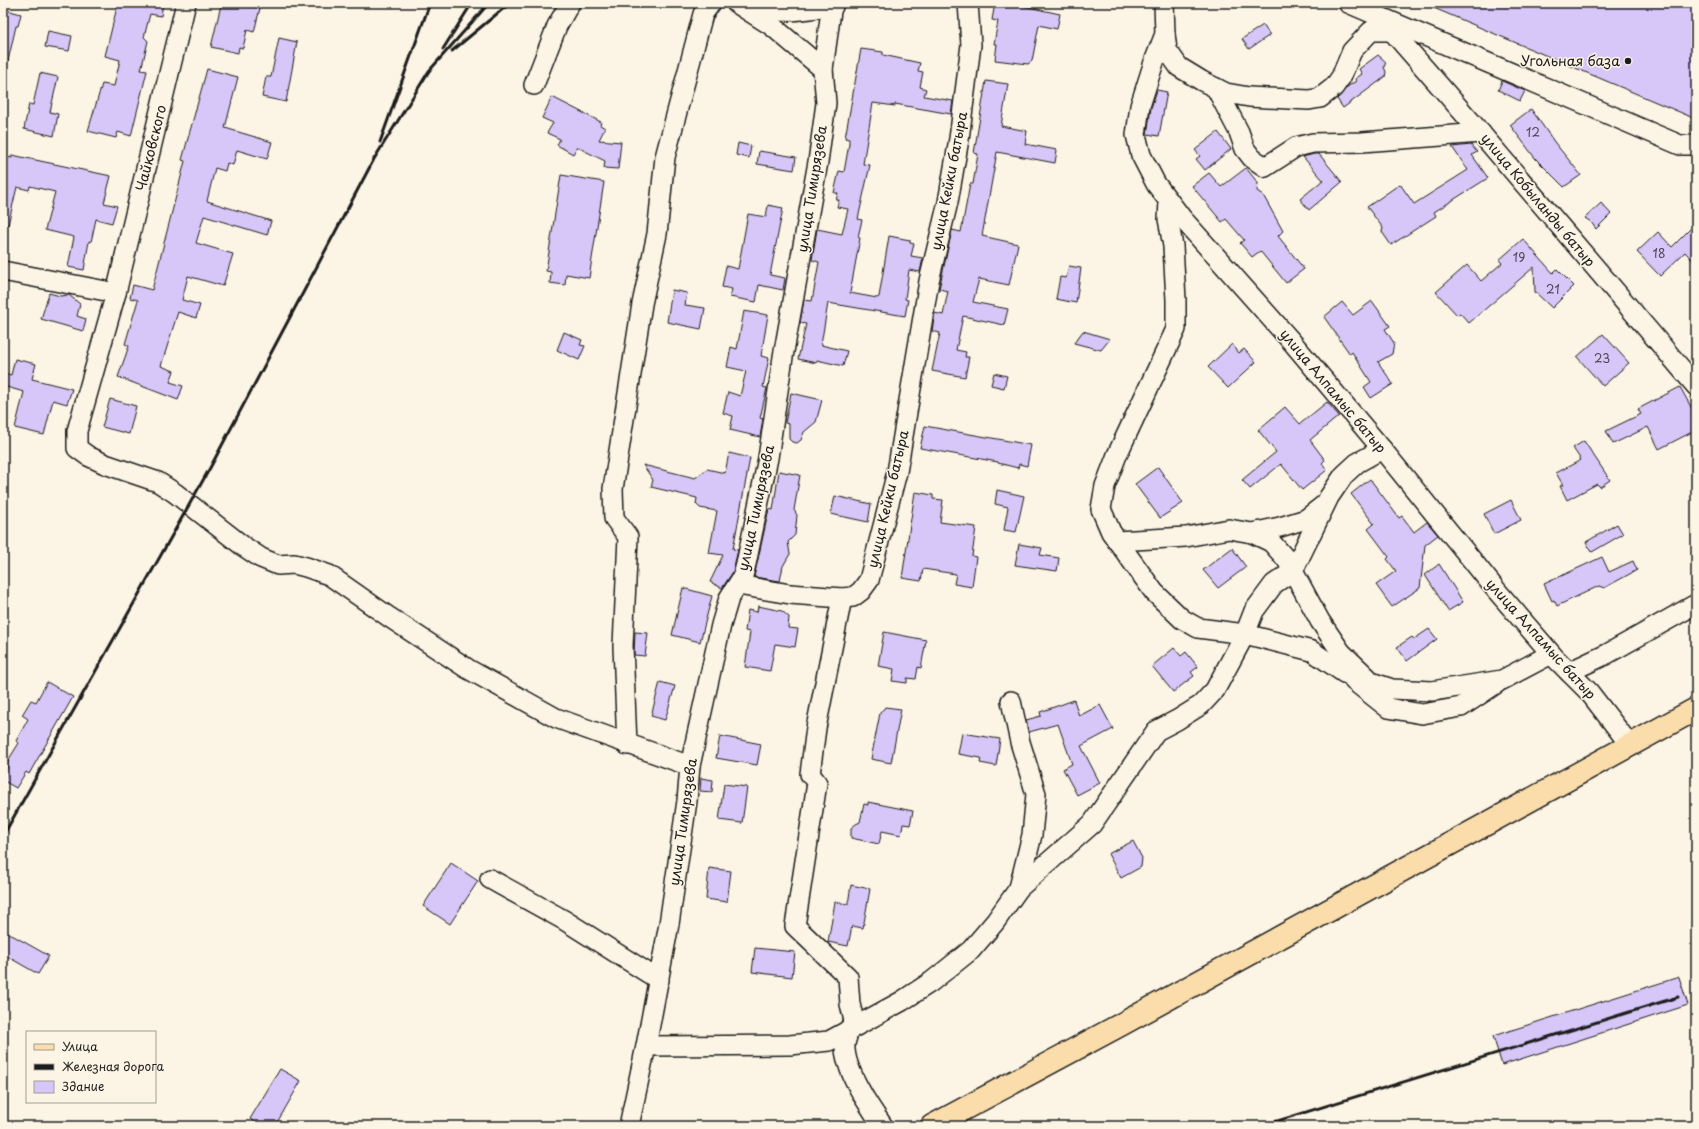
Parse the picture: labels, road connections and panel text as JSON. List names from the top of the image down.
{
  "streets": {
    "street": [
      "Чайковского",
      "улица Кейки батыра",
      "улица Тимирязева",
      "улица Кобыланды батыр",
      "улица Алпамыс батыр"
    ]
  },
  "places": ["Угольная база"],
  "house_numbers": [
    "12",
    "18",
    "19",
    "21",
    "23"
  ],
  "legend": ["Улица", "Железная дорога", "Здание"]
}
